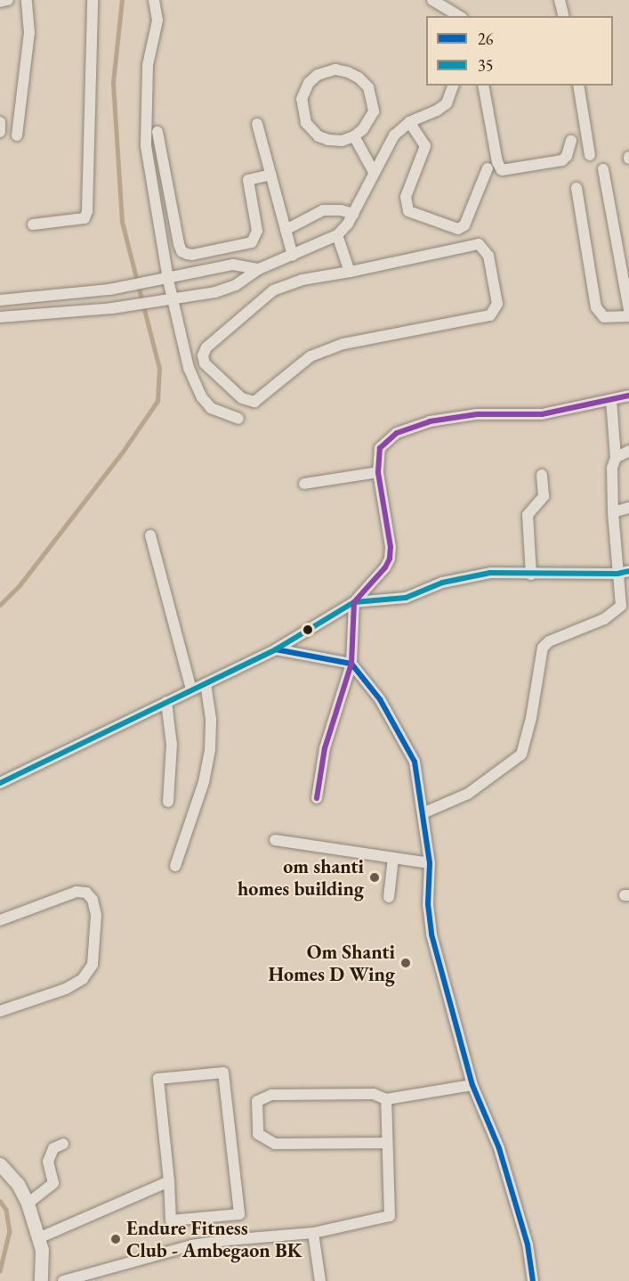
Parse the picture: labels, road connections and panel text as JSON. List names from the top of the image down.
{
  "places": ["om shanti homes building", "Om Shanti Homes D Wing", "Endure Fitness Club - Ambegaon BK"],
  "lines": ["transit line 35", "transit line 26"],
  "legend": ["26", "35"]
}
